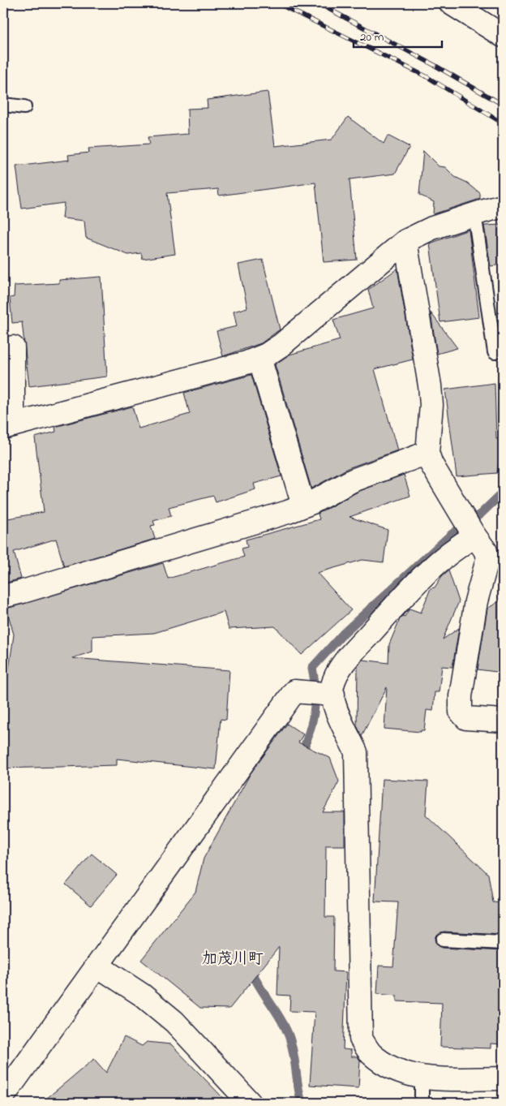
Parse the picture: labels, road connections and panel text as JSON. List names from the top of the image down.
{
  "districts": ["加茂川町"],
  "scale_bar": "20 m"
}
